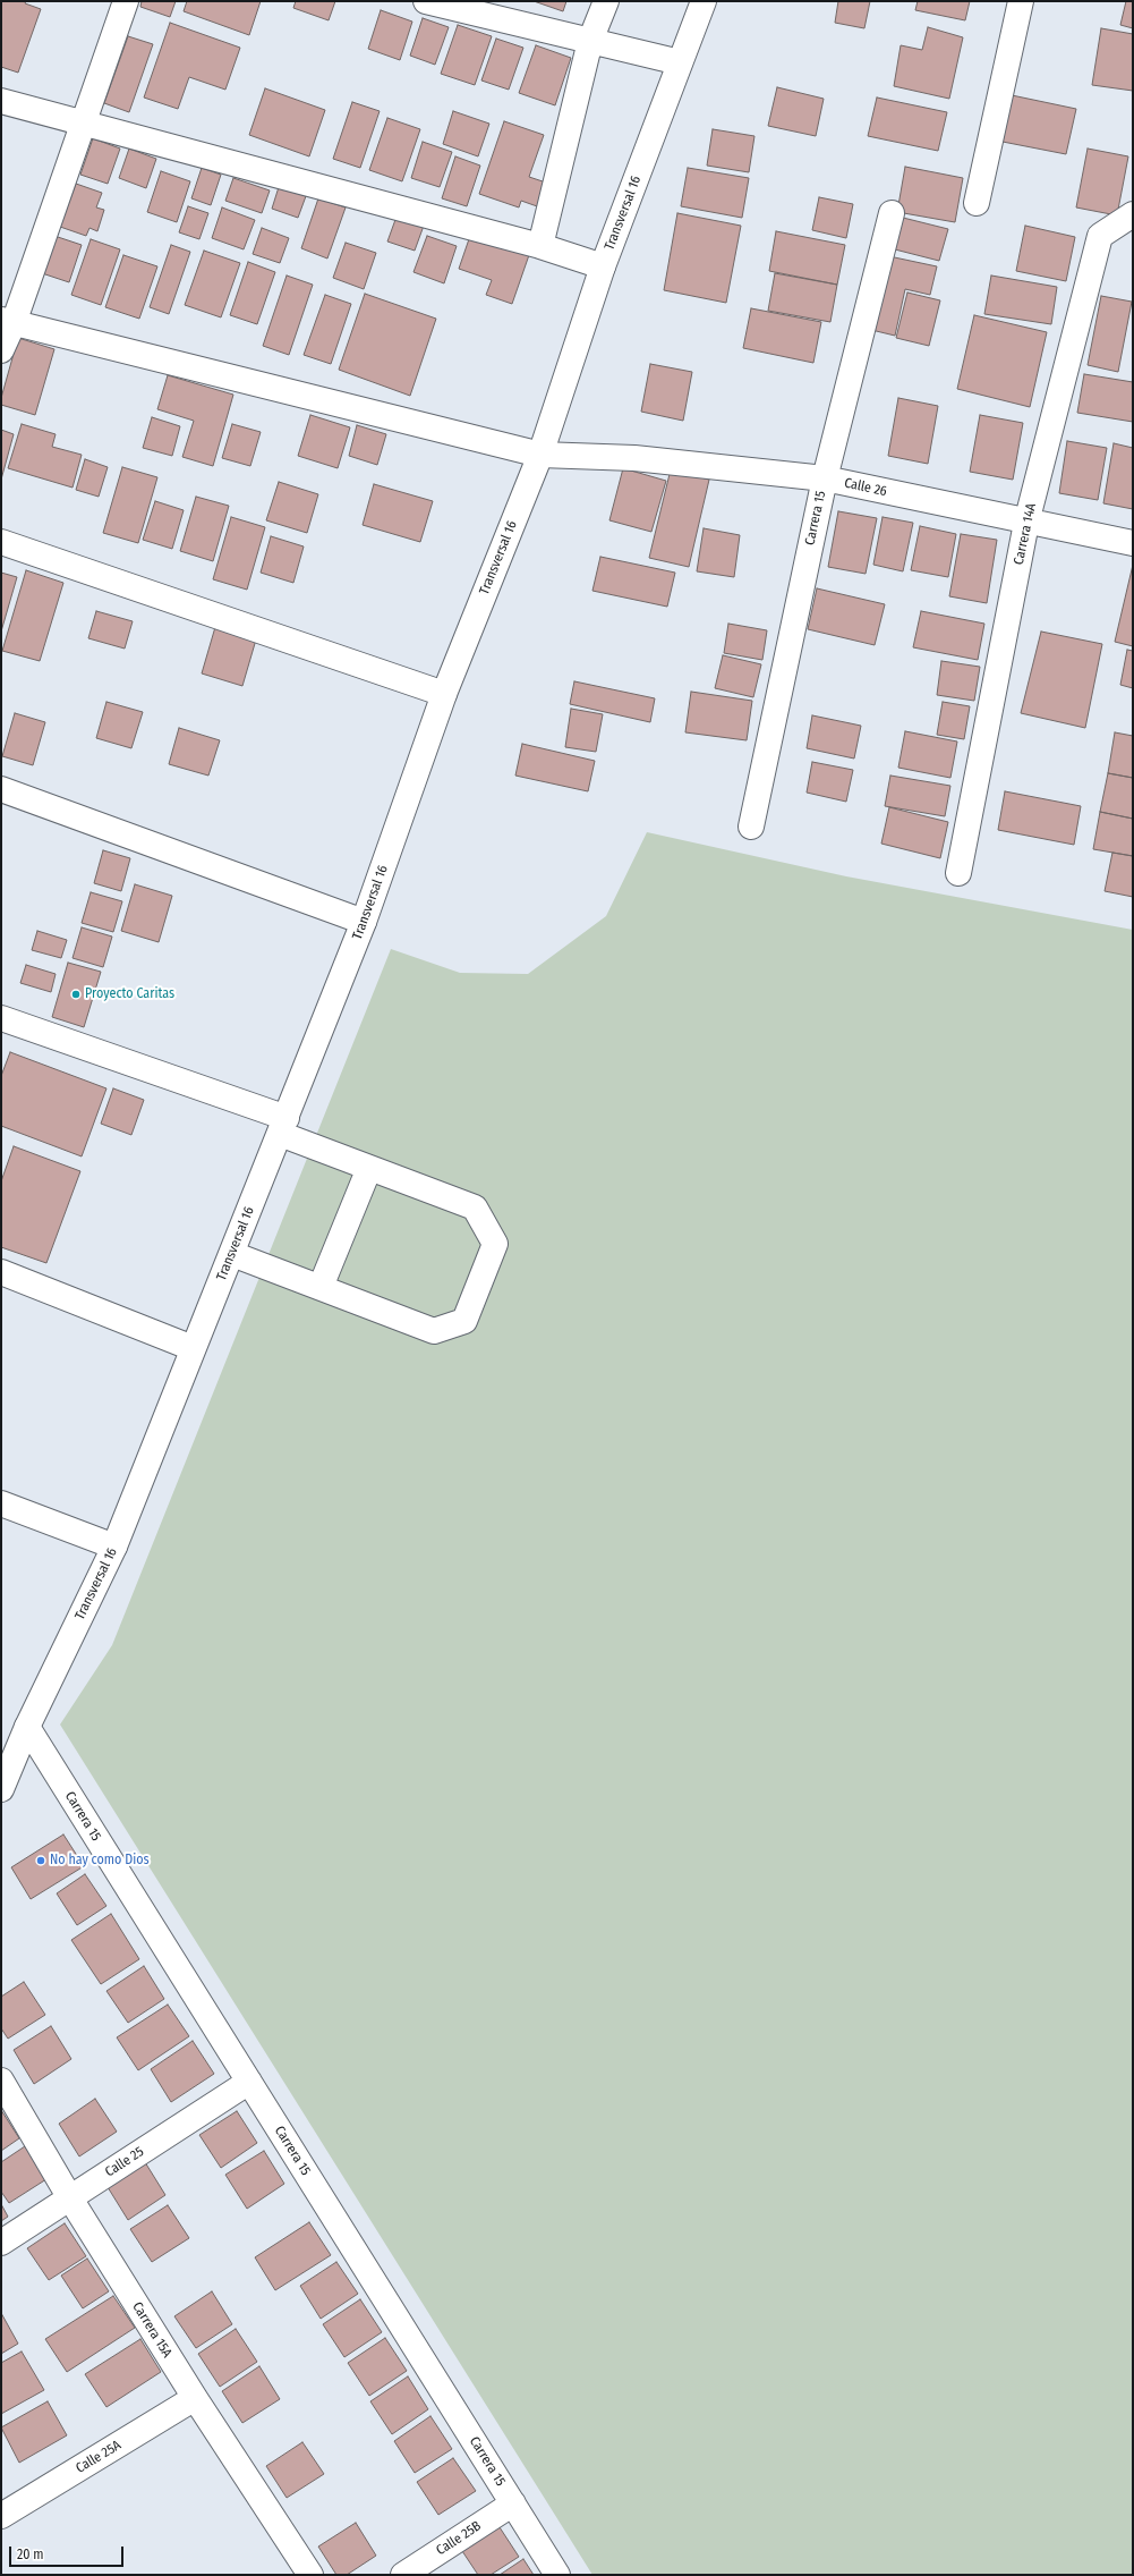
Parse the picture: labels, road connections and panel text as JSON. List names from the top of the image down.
{
  "streets": {
    "street": [
      "Transversal 16",
      "Calle 26",
      "Carrera 15",
      "Carrera 14A",
      "Calle 25",
      "Carrera 15A",
      "Calle 25A",
      "Calle 25B"
    ]
  },
  "crossings": [
    ["Transversal 16", "Calle 26"],
    ["Transversal 16", "Carrera 15"],
    ["Calle 26", "Carrera 15"],
    ["Calle 26", "Carrera 14A"],
    ["Carrera 15", "Calle 25"],
    ["Carrera 15", "Calle 25B"],
    ["Calle 25", "Carrera 15A"],
    ["Carrera 15A", "Calle 25A"]
  ],
  "places": ["Proyecto Caritas", "No hay como Dios"],
  "scale_bar": "20 m"
}
